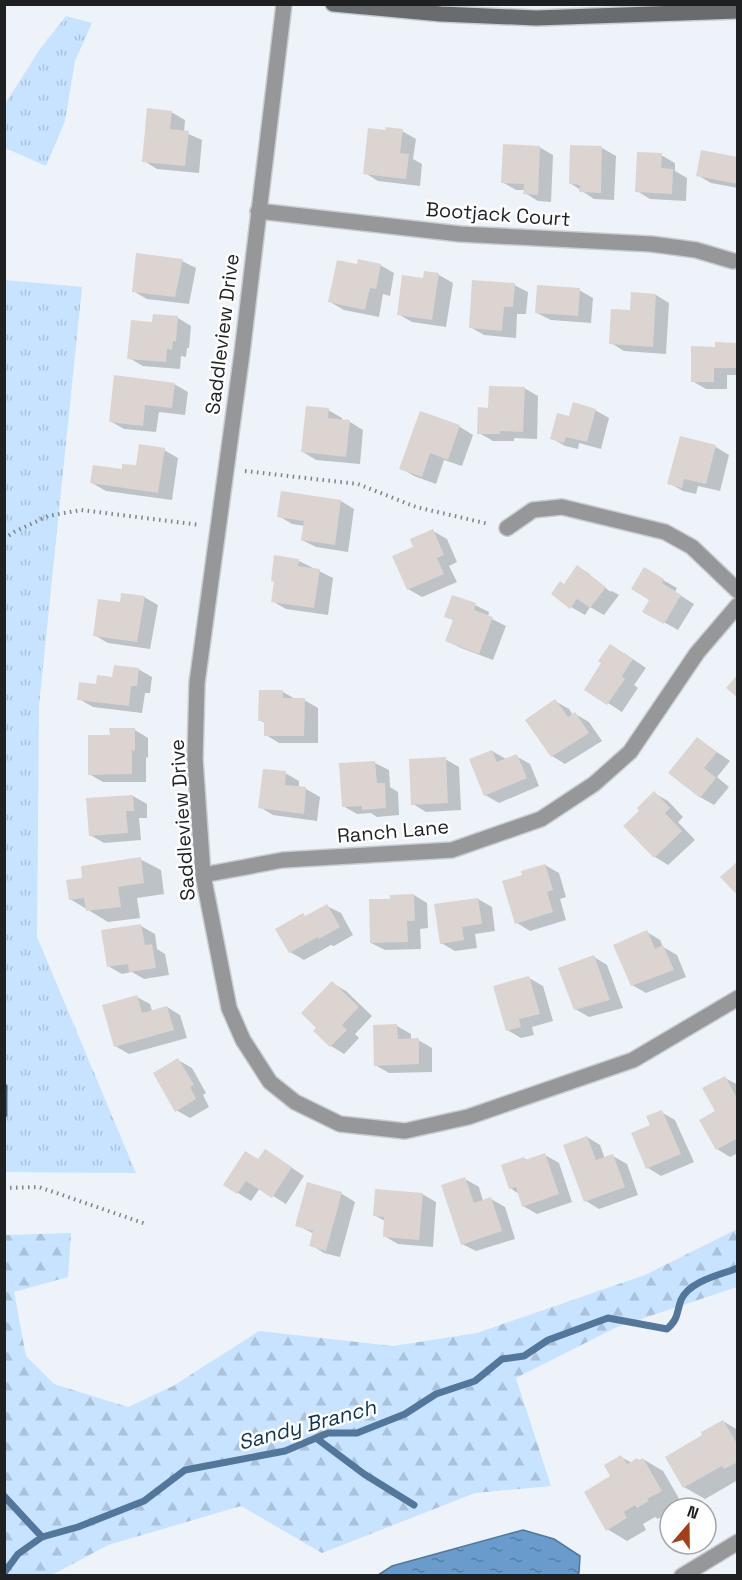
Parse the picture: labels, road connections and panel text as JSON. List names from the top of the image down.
{
  "streets": {
    "street": ["Bootjack Court", "Saddleview Drive", "Ranch Lane"]
  },
  "crossings": [
    ["Bootjack Court", "Saddleview Drive"],
    ["Saddleview Drive", "Ranch Lane"]
  ],
  "water": ["Sandy Branch"],
  "north": "top"
}
